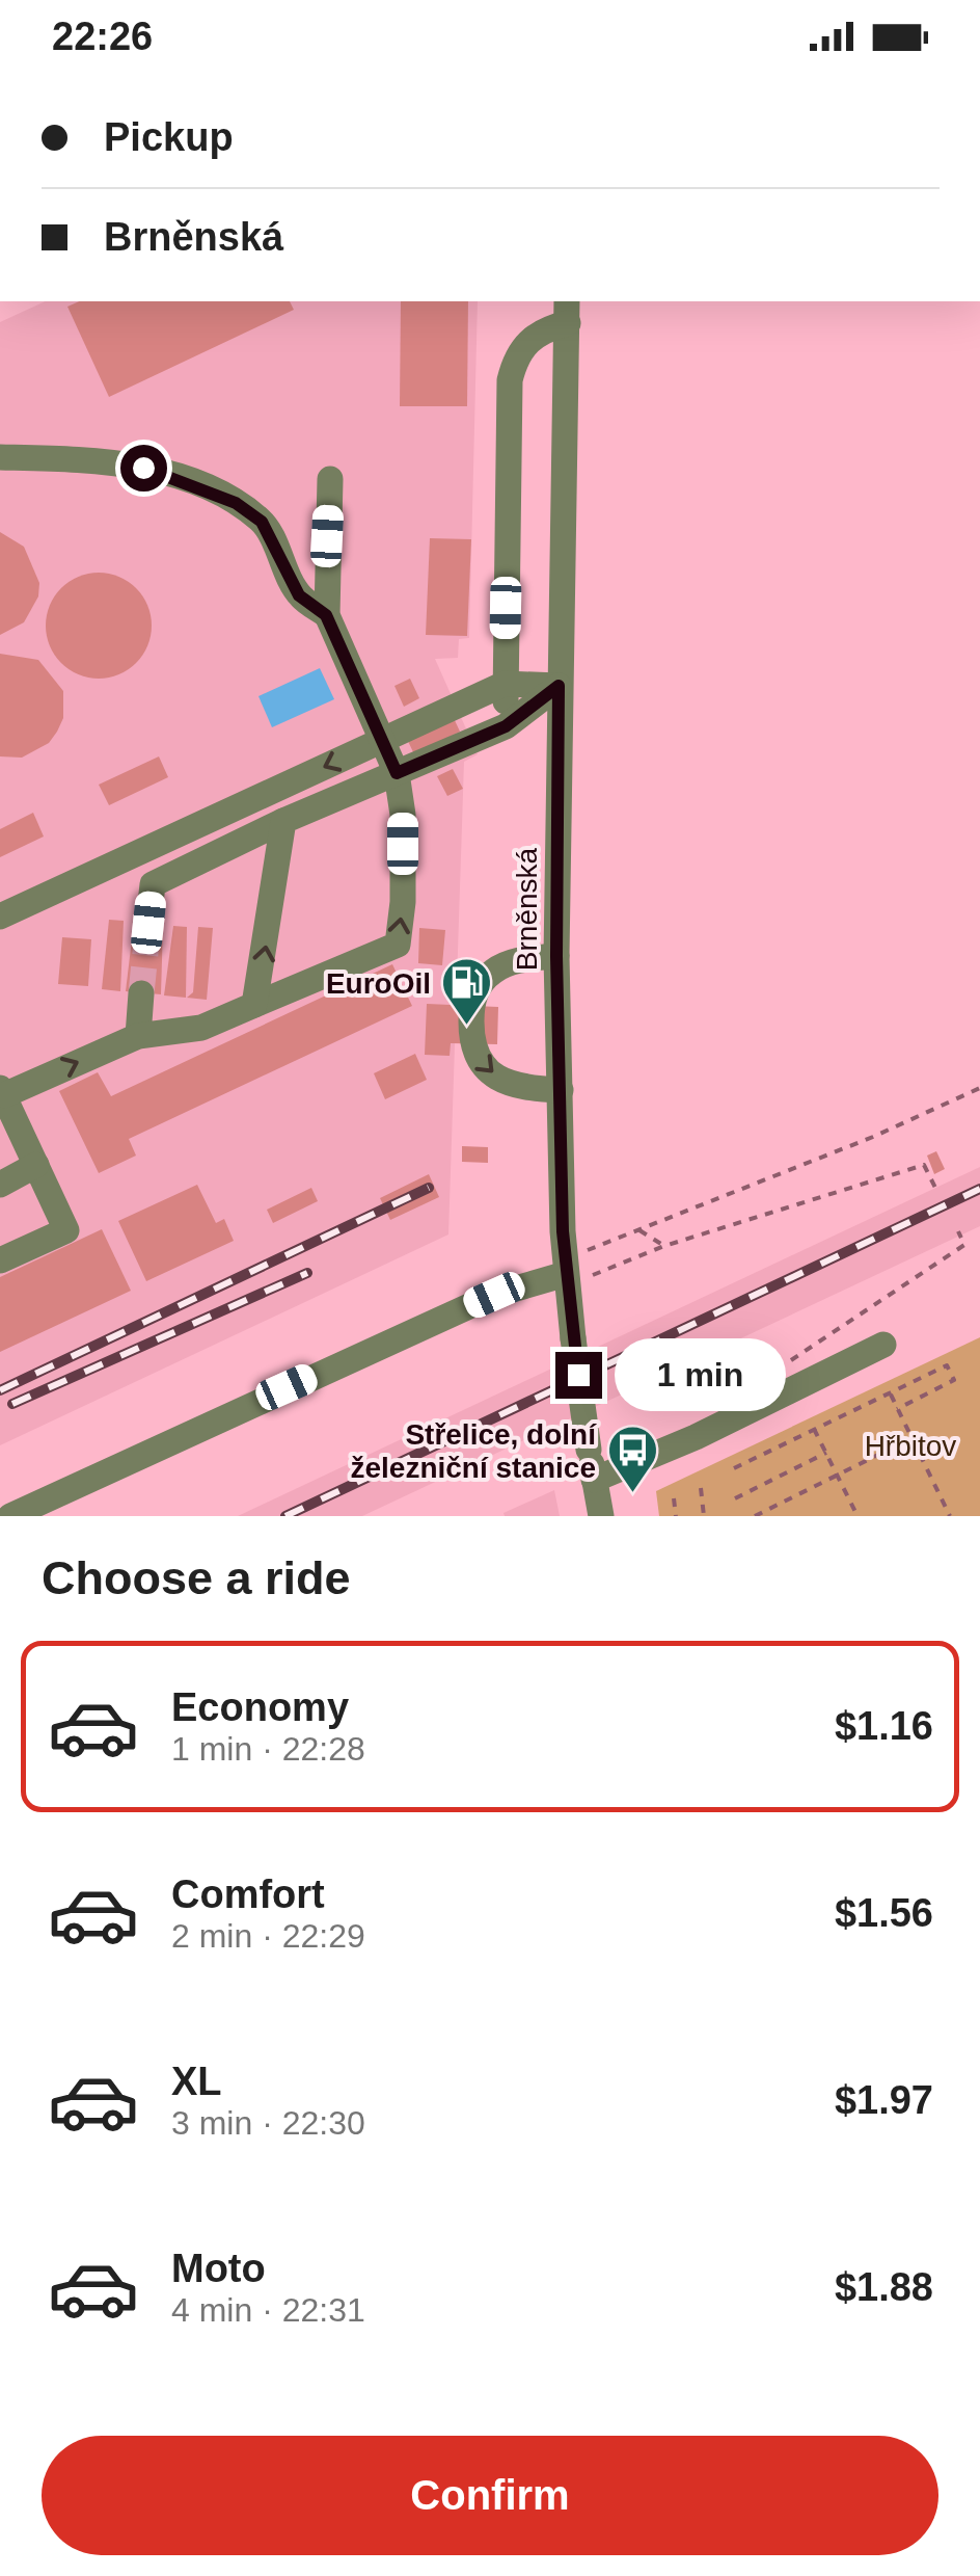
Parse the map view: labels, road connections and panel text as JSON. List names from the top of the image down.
{
  "streets": {
    "street": ["Brněnská"]
  },
  "parks": ["Hřbitov"],
  "places": {
    "fuel station": ["EuroOil"],
    "bus stop": ["Střelice, dolní železniční stanice"]
  },
  "page": {
    "status": "22:26",
    "banner": ["Pickup", "Brněnská"],
    "bubble": "1 min",
    "heading": "Choose a ride",
    "list": [
      {
        "name": "Economy",
        "note": "1 min · 22:28",
        "value": "$1.16"
      },
      {
        "name": "Comfort",
        "note": "2 min · 22:29",
        "value": "$1.56"
      },
      {
        "name": "XL",
        "note": "3 min · 22:30",
        "value": "$1.97"
      },
      {
        "name": "Moto",
        "note": "4 min · 22:31",
        "value": "$1.88"
      }
    ],
    "buttons": "Confirm"
  }
}
